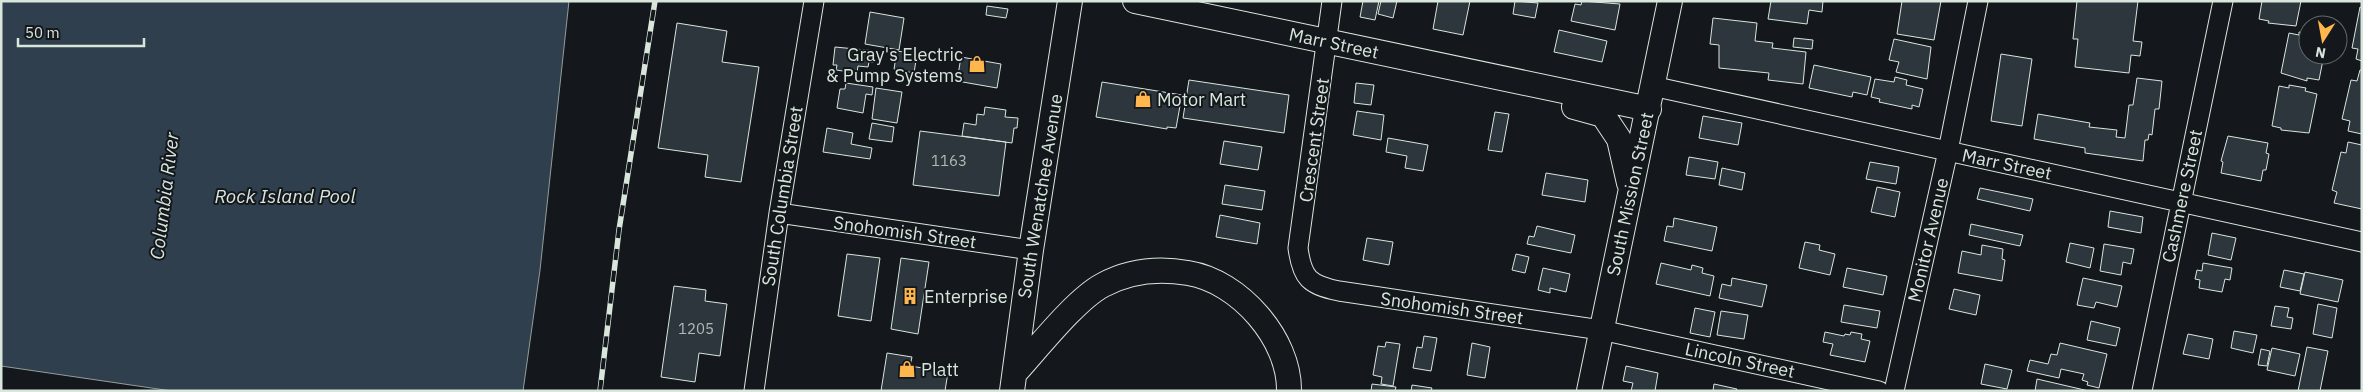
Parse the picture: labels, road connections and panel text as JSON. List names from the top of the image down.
{
  "streets": {
    "main road": ["Marr Street", "South Mission Street", "South Wenatchee Avenue"],
    "street": [
      "Crescent Street",
      "South Columbia Street",
      "Cashmere Street",
      "Snohomish Street",
      "Monitor Avenue",
      "Lincoln Street"
    ]
  },
  "crossings": [
    ["Marr Street", "Crescent Street"],
    ["Marr Street", "South Mission Street"],
    ["Marr Street", "Cashmere Street"],
    ["Marr Street", "Monitor Avenue"],
    ["Crescent Street", "Snohomish Street"],
    ["South Mission Street", "Snohomish Street"],
    ["South Mission Street", "Lincoln Street"],
    ["South Columbia Street", "Snohomish Street"],
    ["South Wenatchee Avenue", "Snohomish Street"],
    ["Snohomish Street", "Lincoln Street"]
  ],
  "water": ["Columbia River", "Rock Island Pool"],
  "places": {
    "shop": ["Gray's Electric & Pump Systems", "Motor Mart", "Platt"],
    "building": ["Enterprise"]
  },
  "house_numbers": ["1163", "1205"],
  "scale_bar": "50 m",
  "north": "bottom"
}
